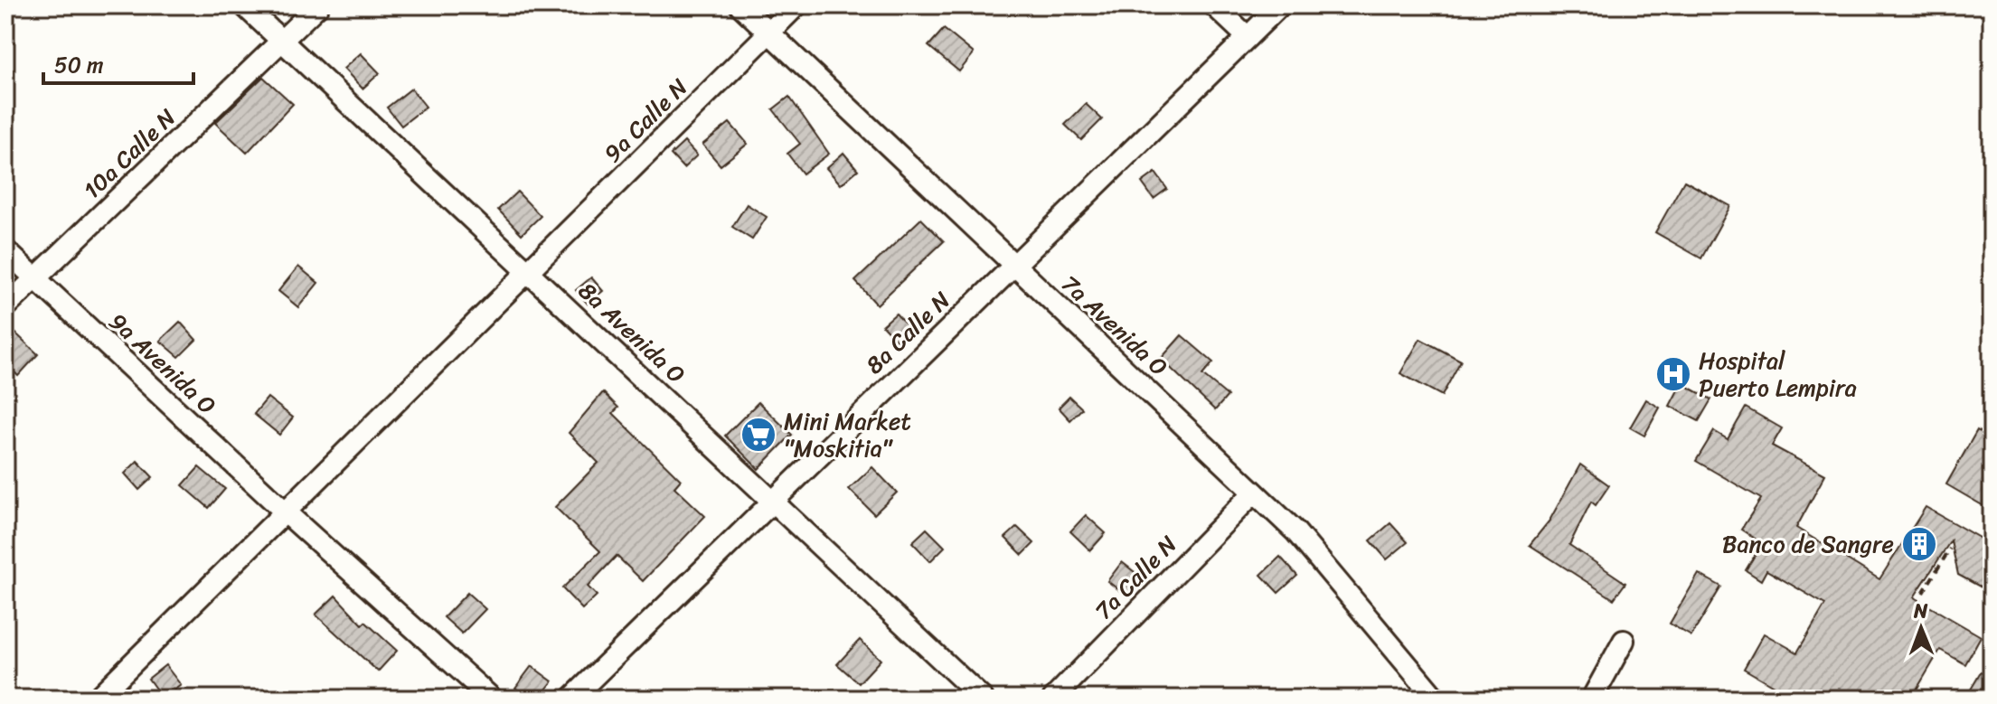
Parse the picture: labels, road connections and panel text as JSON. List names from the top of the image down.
{
  "streets": {
    "street": [
      "9a Calle N",
      "10a Calle N",
      "7a Avenida O",
      "8a Avenida O",
      "8a Calle N",
      "9a Avenida O",
      "7a Calle N"
    ]
  },
  "crossings": [
    ["9a Calle N", "7a Avenida O"],
    ["9a Calle N", "8a Avenida O"],
    ["10a Calle N", "8a Avenida O"],
    ["10a Calle N", "9a Avenida O"],
    ["7a Avenida O", "8a Calle N"],
    ["7a Avenida O", "7a Calle N"],
    ["8a Avenida O", "8a Calle N"]
  ],
  "places": {
    "hospital": ["Hospital Puerto Lempira"],
    "supermarket": ["Mini Market \"Moskitia\""],
    "building": ["Banco de Sangre"]
  },
  "scale_bar": "50 m",
  "north": "top"
}
